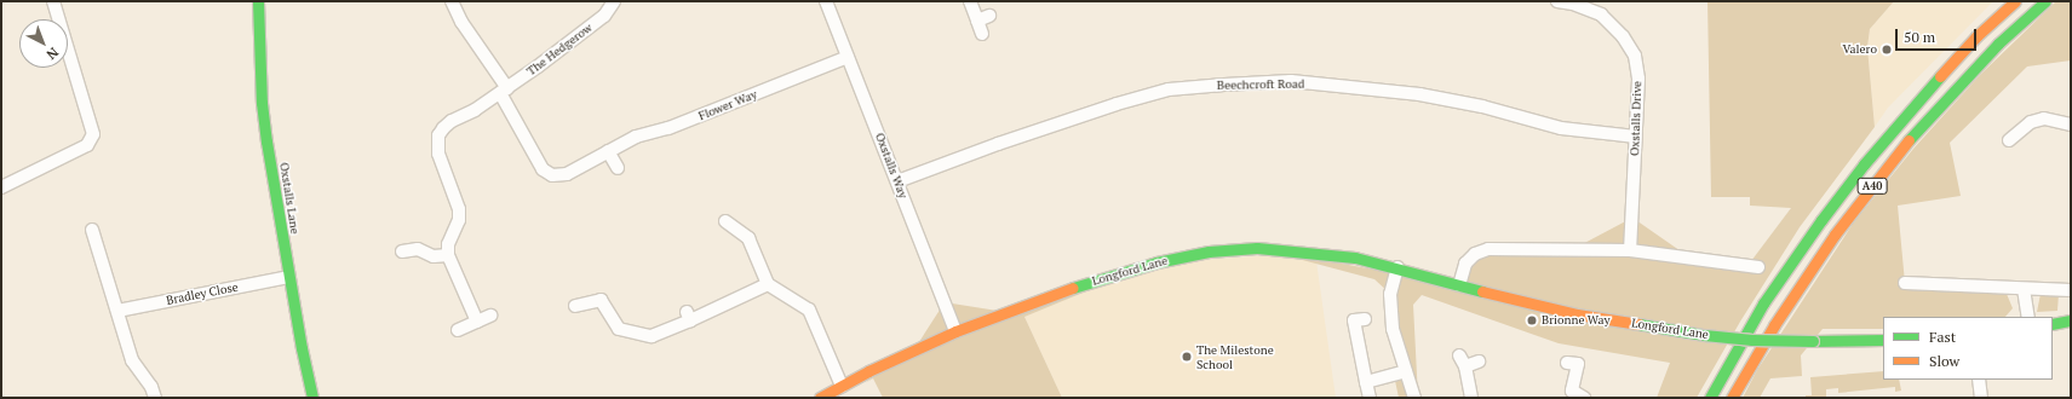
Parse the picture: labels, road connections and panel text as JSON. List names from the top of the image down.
{
  "streets": {
    "main road": ["A40", "Oxstalls Lane", "Longford Lane"],
    "street": [
      "The Hedgerow",
      "Beechcroft Road",
      "Flower Way",
      "Oxstalls Drive",
      "Oxstalls Way",
      "Bradley Close"
    ]
  },
  "crossings": [
    ["The Hedgerow", "Flower Way"],
    ["Beechcroft Road", "Oxstalls Drive"],
    ["Beechcroft Road", "Oxstalls Way"],
    ["Flower Way", "Oxstalls Way"],
    ["Oxstalls Way", "Longford Lane"],
    ["Oxstalls Lane", "Bradley Close"]
  ],
  "places": ["Valero", "Brionne Way", "The Milestone School"],
  "legend": ["Fast", "Slow"],
  "scale_bar": "50 m",
  "north": "bottom right"
}
